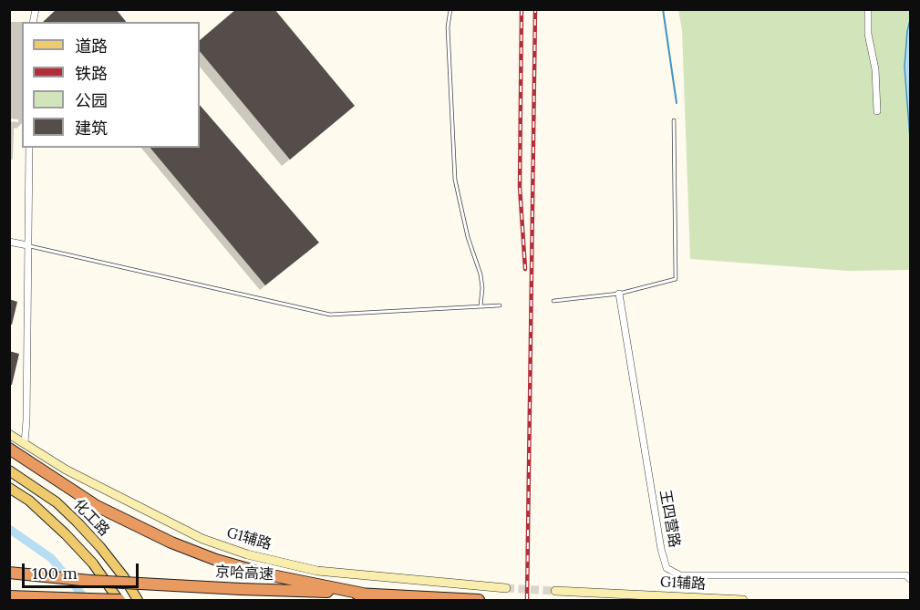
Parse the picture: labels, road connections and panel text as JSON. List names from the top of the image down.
{
  "streets": {
    "highway": ["京哈高速"],
    "main road": ["化工路", "G1辅路"],
    "street": ["王四营路"]
  },
  "legend": [
    "道路",
    "铁路",
    "公园",
    "建筑"
  ],
  "scale_bar": "100 m"
}
